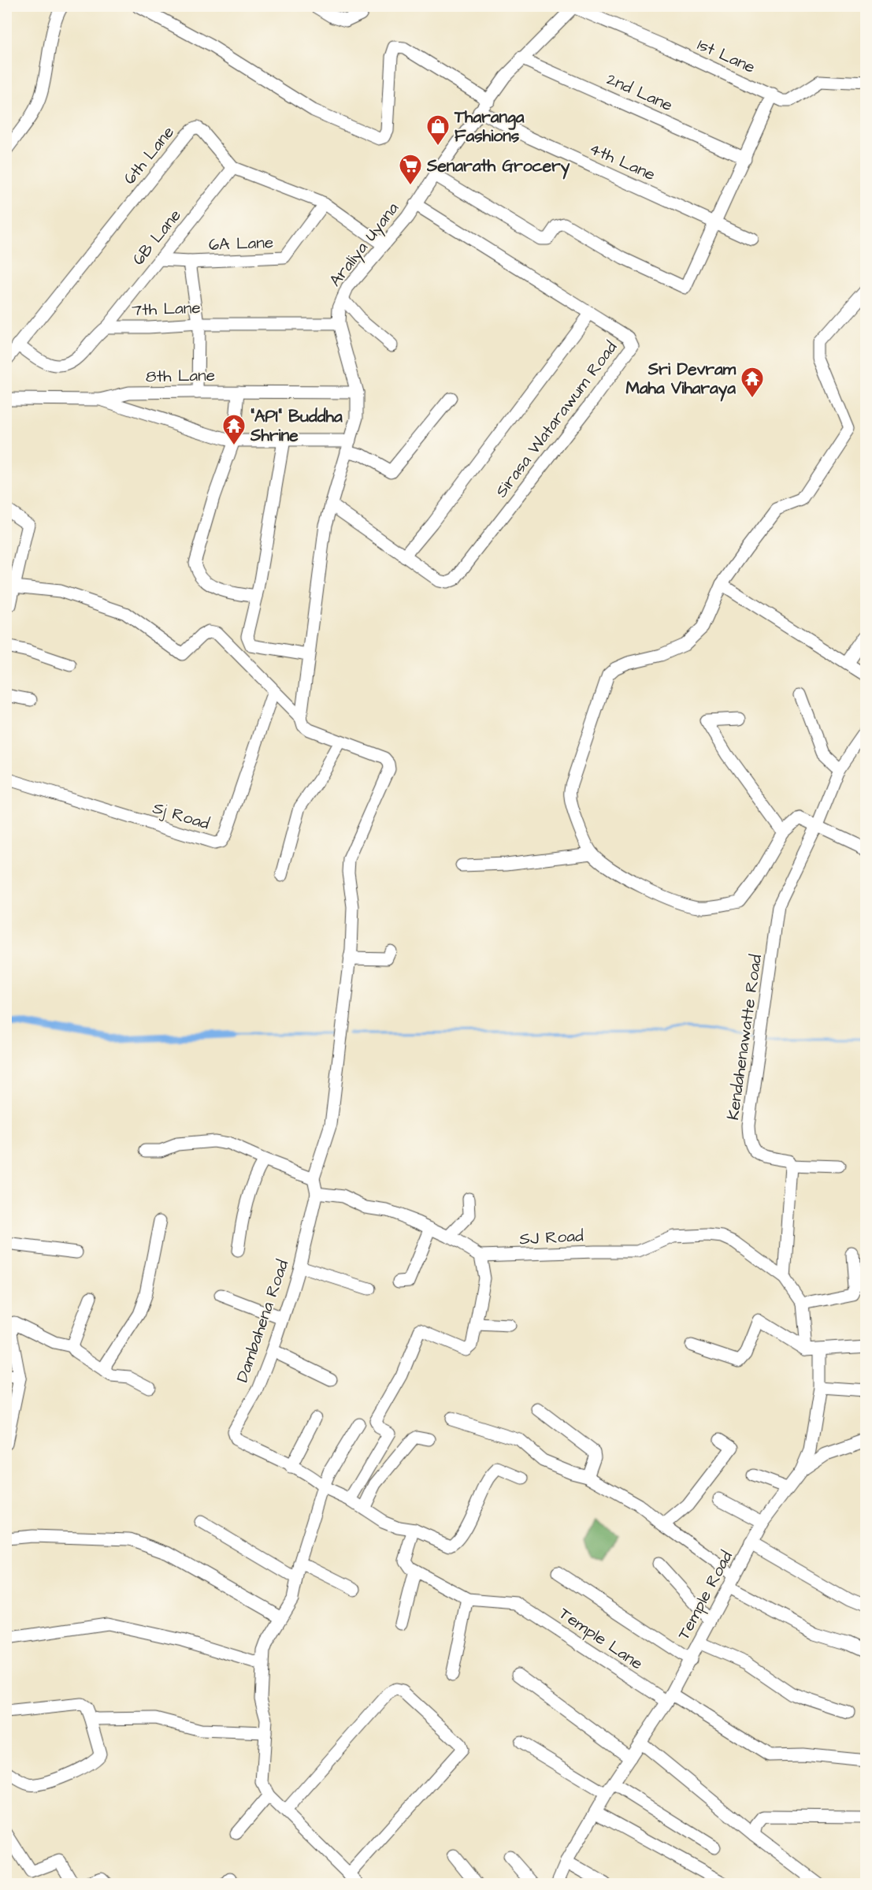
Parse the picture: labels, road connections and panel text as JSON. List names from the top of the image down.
{
  "streets": {
    "street": [
      "1st Lane",
      "2nd Lane",
      "6th Lane",
      "4th Lane",
      "6B Lane",
      "6A Lane",
      "Araliya Uyana",
      "7th Lane",
      "8th Lane",
      "Sirasa Watarawum Road",
      "Sj Road",
      "Kendahenawatte Road",
      "SJ Road",
      "Dambahena Road",
      "Temple Road",
      "Temple Lane"
    ]
  },
  "crossings": [
    ["1st Lane", "Araliya Uyana"],
    ["2nd Lane", "Araliya Uyana"],
    ["6th Lane", "6B Lane"],
    ["6th Lane", "6A Lane"],
    ["6th Lane", "Araliya Uyana"],
    ["4th Lane", "Araliya Uyana"],
    ["6B Lane", "6A Lane"],
    ["6B Lane", "7th Lane"],
    ["Araliya Uyana", "7th Lane"],
    ["Araliya Uyana", "8th Lane"],
    ["Araliya Uyana", "Sirasa Watarawum Road"],
    ["Araliya Uyana", "Dambahena Road"],
    ["Temple Road", "Temple Lane"]
  ],
  "places": {
    "shop": ["Tharanga Fashions"],
    "supermarket": ["Senarath Grocery"],
    "temple": ["Sri Devram Maha Viharaya", "\"API\" Buddha Shrine"]
  }
}
